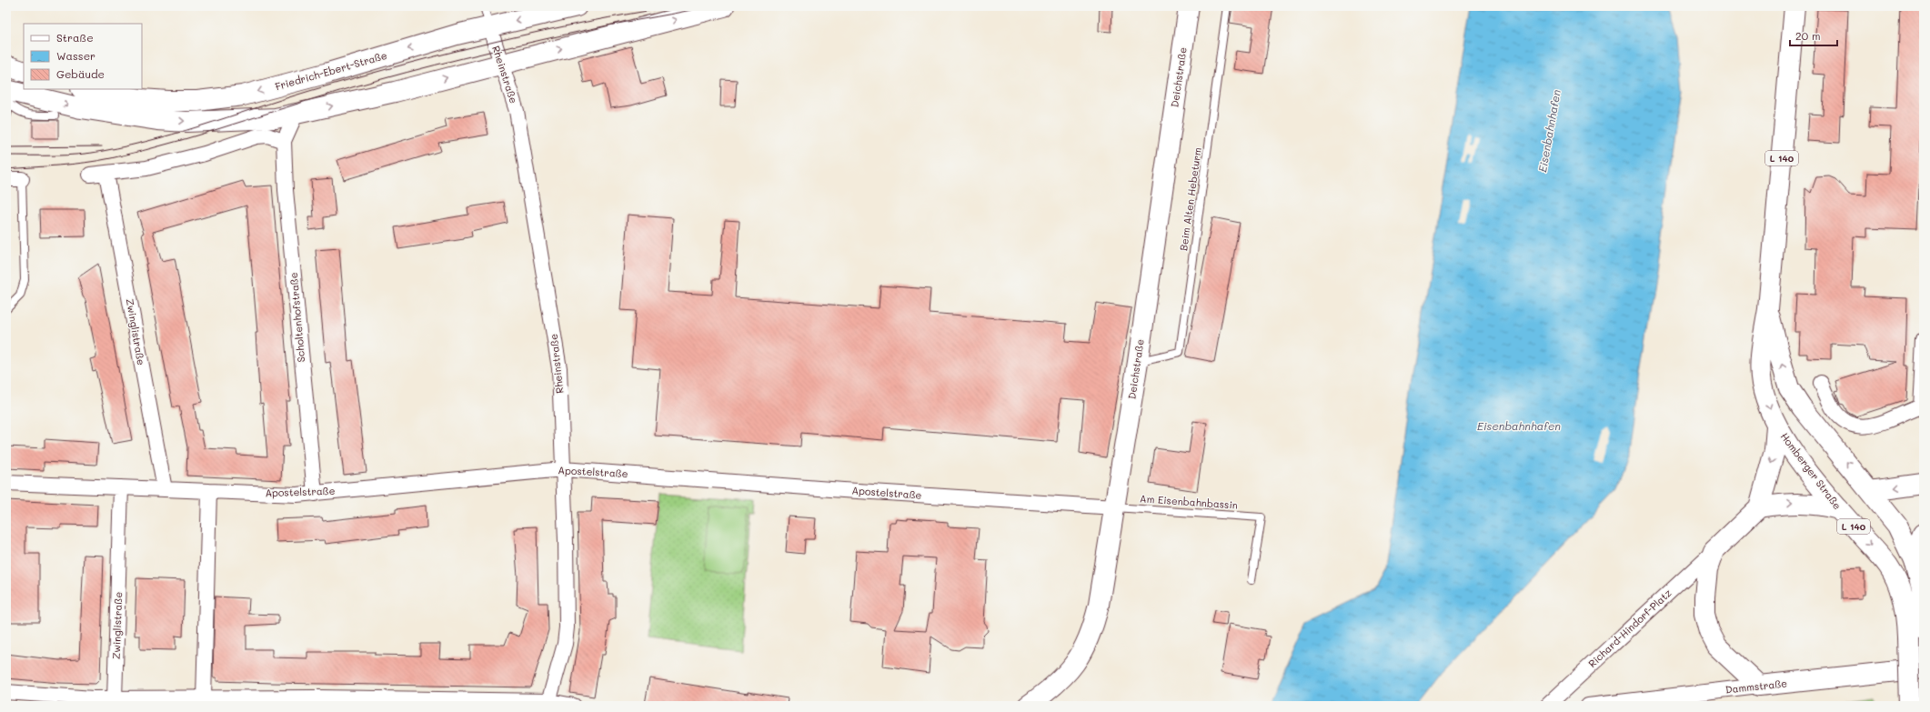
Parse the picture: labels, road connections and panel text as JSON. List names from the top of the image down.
{
  "streets": {
    "main road": [
      "Friedrich-Ebert-Straße",
      "Deichstraße",
      "L 140",
      "Homberger Straße",
      "Richard-Hindorf-Platz",
      "Dammstraße"
    ],
    "street": [
      "Rheinstraße",
      "Scholtenhofstraße",
      "Zwinglistraße",
      "Apostelstraße"
    ],
    "lane": ["Beim Alten Hebeturm", "Am Eisenbahnbassin"]
  },
  "crossings": [
    ["Friedrich-Ebert-Straße", "Rheinstraße"],
    ["Rheinstraße", "Apostelstraße"],
    ["Deichstraße", "Beim Alten Hebeturm"],
    ["Deichstraße", "Apostelstraße"],
    ["Deichstraße", "Am Eisenbahnbassin"],
    ["L 140", "Homberger Straße"],
    ["Scholtenhofstraße", "Apostelstraße"],
    ["Zwinglistraße", "Apostelstraße"],
    ["Apostelstraße", "Am Eisenbahnbassin"],
    ["Richard-Hindorf-Platz", "Dammstraße"]
  ],
  "water": ["Eisenbahnhafen"],
  "legend": ["Straße", "Wasser", "Gebäude"],
  "scale_bar": "20 m"
}
